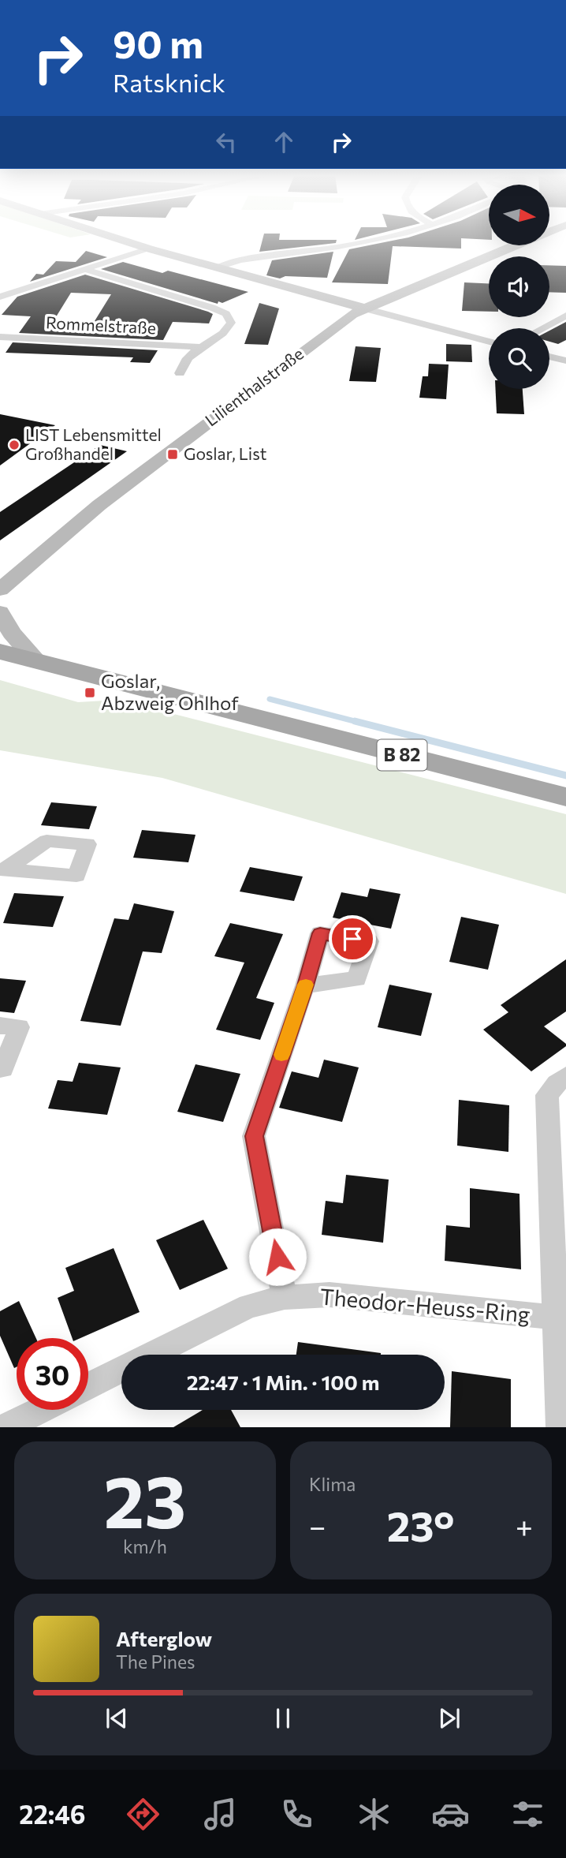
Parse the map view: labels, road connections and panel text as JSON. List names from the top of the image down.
{
  "streets": {
    "main road": ["B 82"],
    "street": ["Rommelstraße", "Lilienthalstraße", "Theodor-Heuss-Ring"]
  },
  "places": {
    "other": ["LIST Lebensmittel Großhandel"],
    "transit": ["Goslar, List", "Goslar, Abzweig Ohlhof"]
  },
  "north": "right",
  "page": {
    "turn": ["90 m", "Ratsknick"],
    "limit": "30",
    "trip": "22:47 · 1 Min. · 100 m",
    "tile": [
      ["23", "km/h"],
      "Klima"
    ],
    "heat": ["−", "23°", "+"],
    "song": ["Afterglow", "The Pines"],
    "tabs": "22:46"
  }
}
